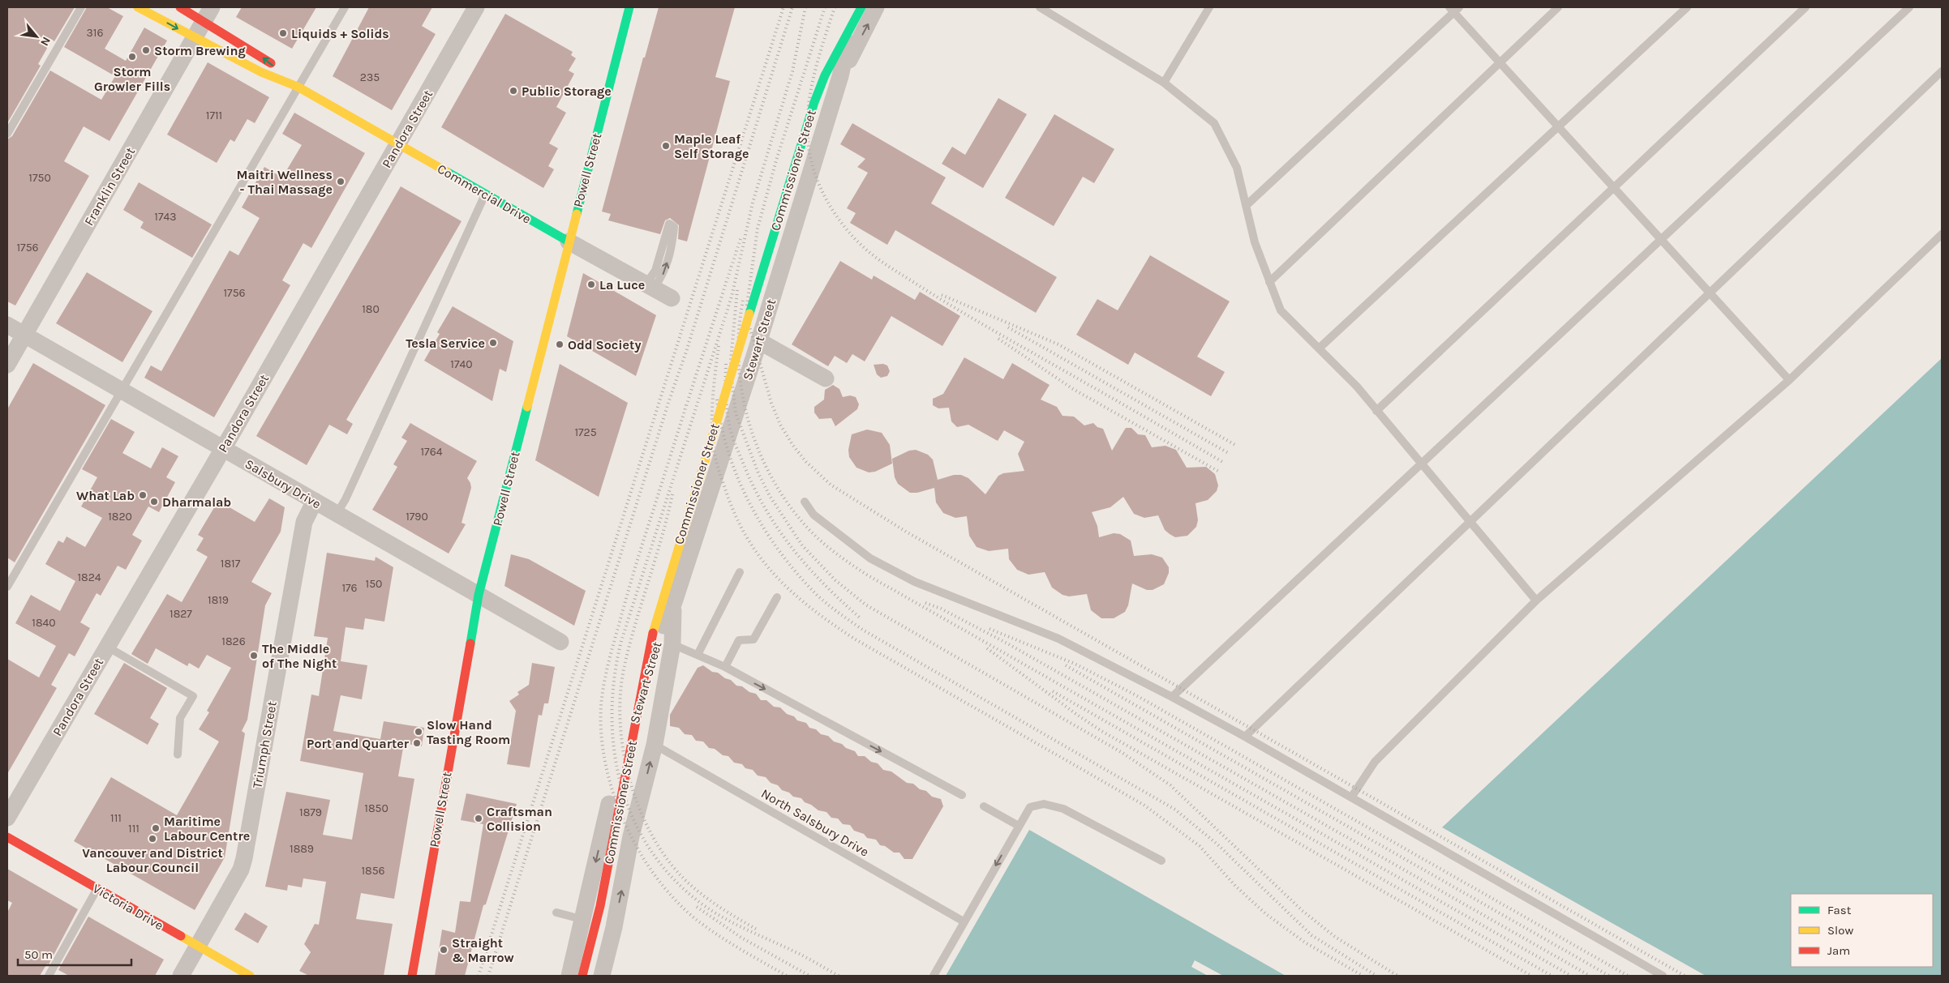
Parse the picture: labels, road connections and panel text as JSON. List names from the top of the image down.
{
  "streets": {
    "street": [
      "Pandora Street",
      "Powell Street",
      "Commissioner Street",
      "Franklin Street",
      "Commercial Drive",
      "Stewart Street",
      "Salsbury Drive",
      "Triumph Street",
      "Victoria Drive"
    ],
    "lane": ["North Salsbury Drive"]
  },
  "crossings": [
    ["Pandora Street", "Commercial Drive"],
    ["Pandora Street", "Salsbury Drive"],
    ["Powell Street", "Commercial Drive"],
    ["Powell Street", "Salsbury Drive"],
    ["Franklin Street", "Commercial Drive"],
    ["Franklin Street", "Salsbury Drive"],
    ["Stewart Street", "North Salsbury Drive"],
    ["Salsbury Drive", "Triumph Street"],
    ["Triumph Street", "Victoria Drive"]
  ],
  "places": [
    "Liquids + Solids",
    "Storm Brewing",
    "Storm Growler Fills",
    "Public Storage",
    "Maple Leaf Self Storage",
    "Maitri Wellness - Thai Massage",
    "La Luce",
    "Tesla Service",
    "Odd Society",
    "What Lab",
    "Dharmalab",
    "The Middle of The Night",
    "Slow Hand Tasting Room",
    "Port and Quarter",
    "Craftsman Collision",
    "Maritime Labour Centre",
    "Vancouver and District Labour Council",
    "Straight & Marrow"
  ],
  "house_numbers": [
    "316",
    "235",
    "1711",
    "1750",
    "1743",
    "1756",
    "1756",
    "180",
    "1740",
    "1725",
    "1764",
    "1820",
    "1790",
    "1817",
    "1824",
    "150",
    "176",
    "1819",
    "1827",
    "1840",
    "1826",
    "1850",
    "1879",
    "111",
    "111",
    "1889",
    "1856"
  ],
  "legend": ["Fast", "Slow", "Jam"],
  "scale_bar": "50 m",
  "north": "bottom right"
}
